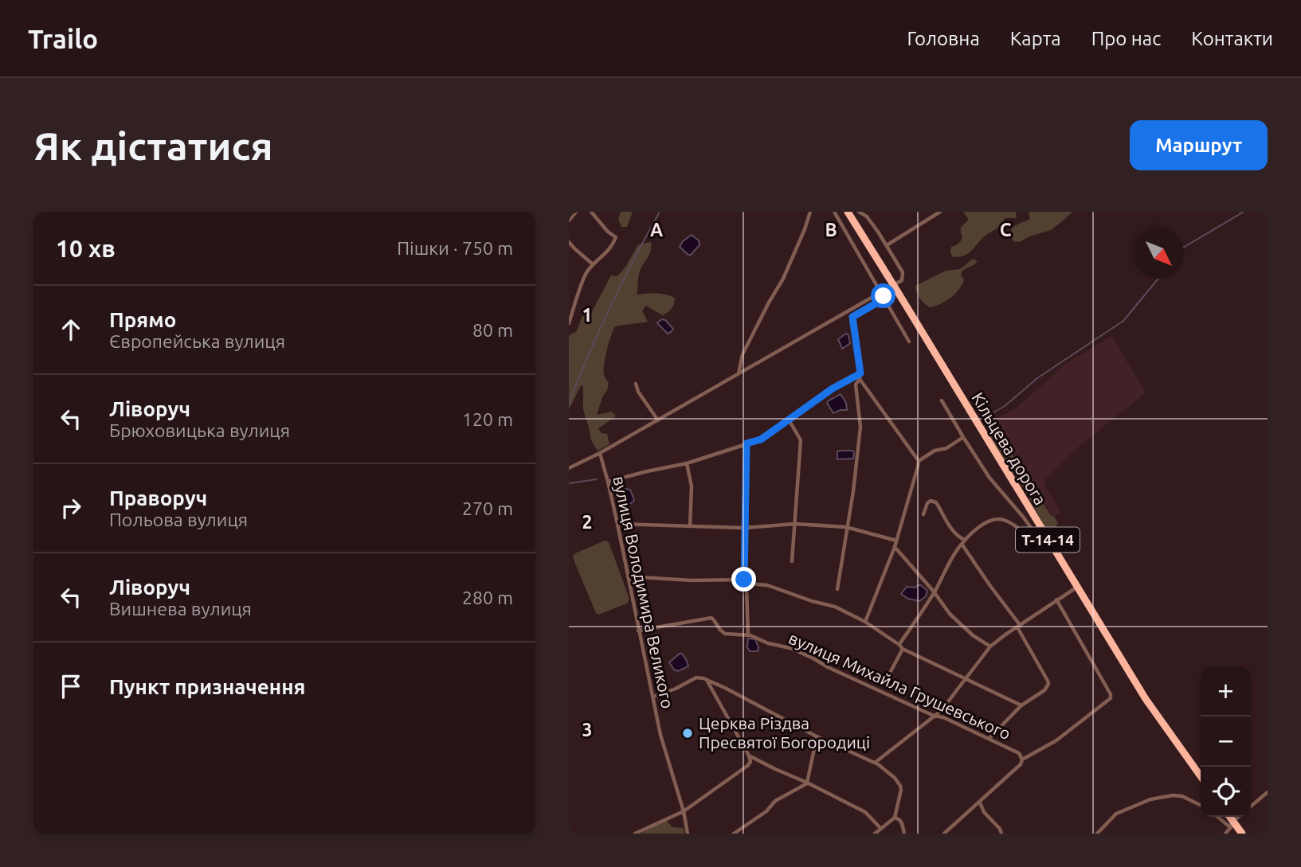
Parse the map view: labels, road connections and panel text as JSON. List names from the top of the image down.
{
  "streets": {
    "highway": ["Кільцева дорога", "Т-14-14"],
    "street": ["вулиця Володимира Великого", "вулиця Михайла Грушевського"]
  },
  "crossings": [
    ["вулиця Володимира Великого", "вулиця Михайла Грушевського"]
  ],
  "places": ["Церква Різдва Пресвятої Богородиці"],
  "north": "bottom right",
  "page": {
    "header": "Trailo",
    "nav": [
      "Головна",
      "Карта",
      "Про нас",
      "Контакти"
    ],
    "buttons": "Маршрут",
    "title": "Як дістатися",
    "heading": ["10 хв", "Пішки · 750 m"],
    "list": [
      ["Прямо", "Європейська вулиця", "80 m"],
      ["Ліворуч", "Брюховицька вулиця", "120 m"],
      ["Праворуч", "Польова вулиця", "270 m"],
      ["Ліворуч", "Вишнева вулиця", "280 m"],
      "Пункт призначення"
    ],
    "map_buttons": ["+", "−"]
  },
  "grid": {
    "columns": ["A", "B", "C"],
    "rows": ["1", "2", "3"]
  }
}
